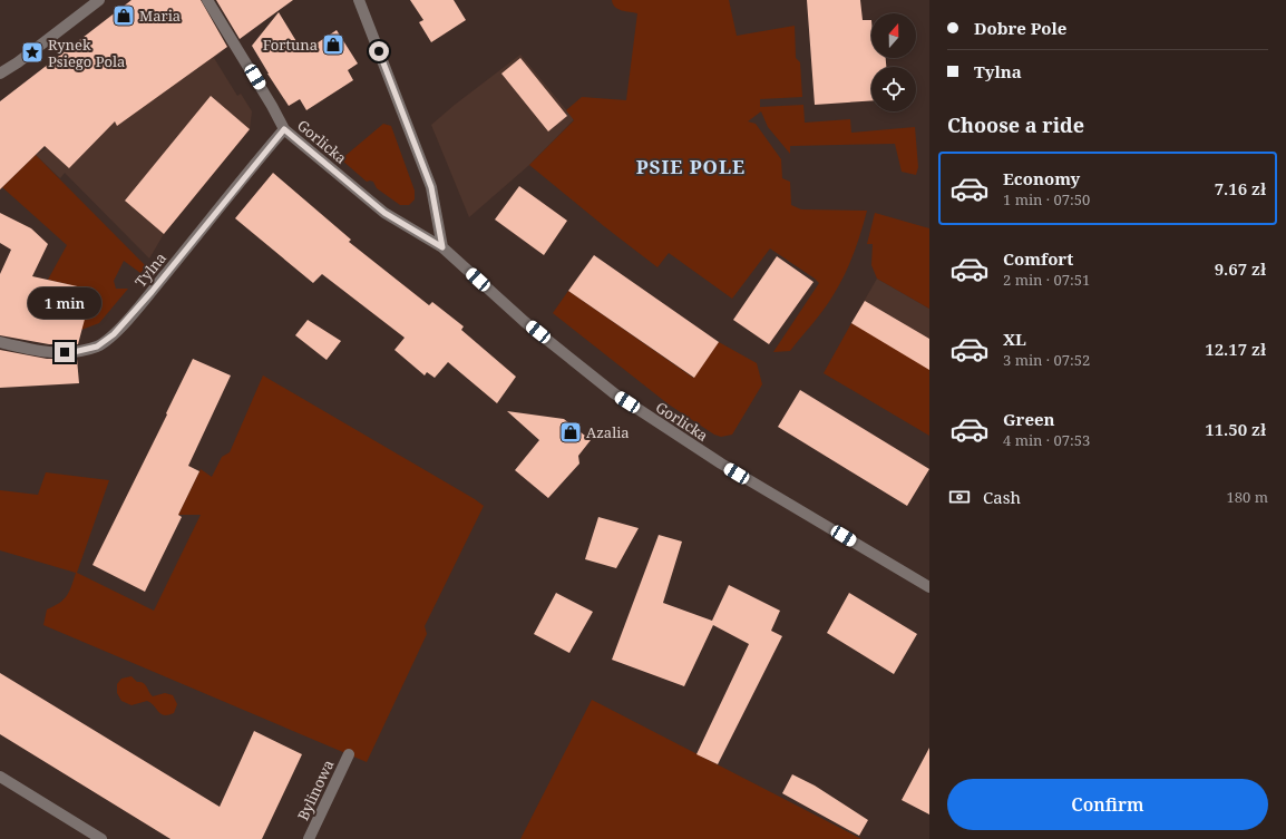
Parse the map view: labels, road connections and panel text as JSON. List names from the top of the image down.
{
  "streets": {
    "street": ["Gorlicka", "Tylna", "Bylinowa"]
  },
  "crossings": [
    ["Gorlicka", "Tylna"]
  ],
  "districts": ["PSIE POLE"],
  "places": {
    "shop": ["Maria", "Fortuna", "Azalia"],
    "place": ["Rynek Psiego Pola"]
  },
  "north": "top",
  "page": {
    "banner": ["Dobre Pole", "Tylna"],
    "heading": "Choose a ride",
    "list": [
      {
        "name": "Economy",
        "note": "1 min · 07:50",
        "value": "7.16 zł"
      },
      {
        "name": "Comfort",
        "note": "2 min · 07:51",
        "value": "9.67 zł"
      },
      {
        "name": "XL",
        "note": "3 min · 07:52",
        "value": "12.17 zł"
      },
      {
        "name": "Green",
        "note": "4 min · 07:53",
        "value": "11.50 zł"
      }
    ],
    "bubble": "1 min",
    "pay": ["Cash", "180 m"],
    "buttons": "Confirm"
  }
}
